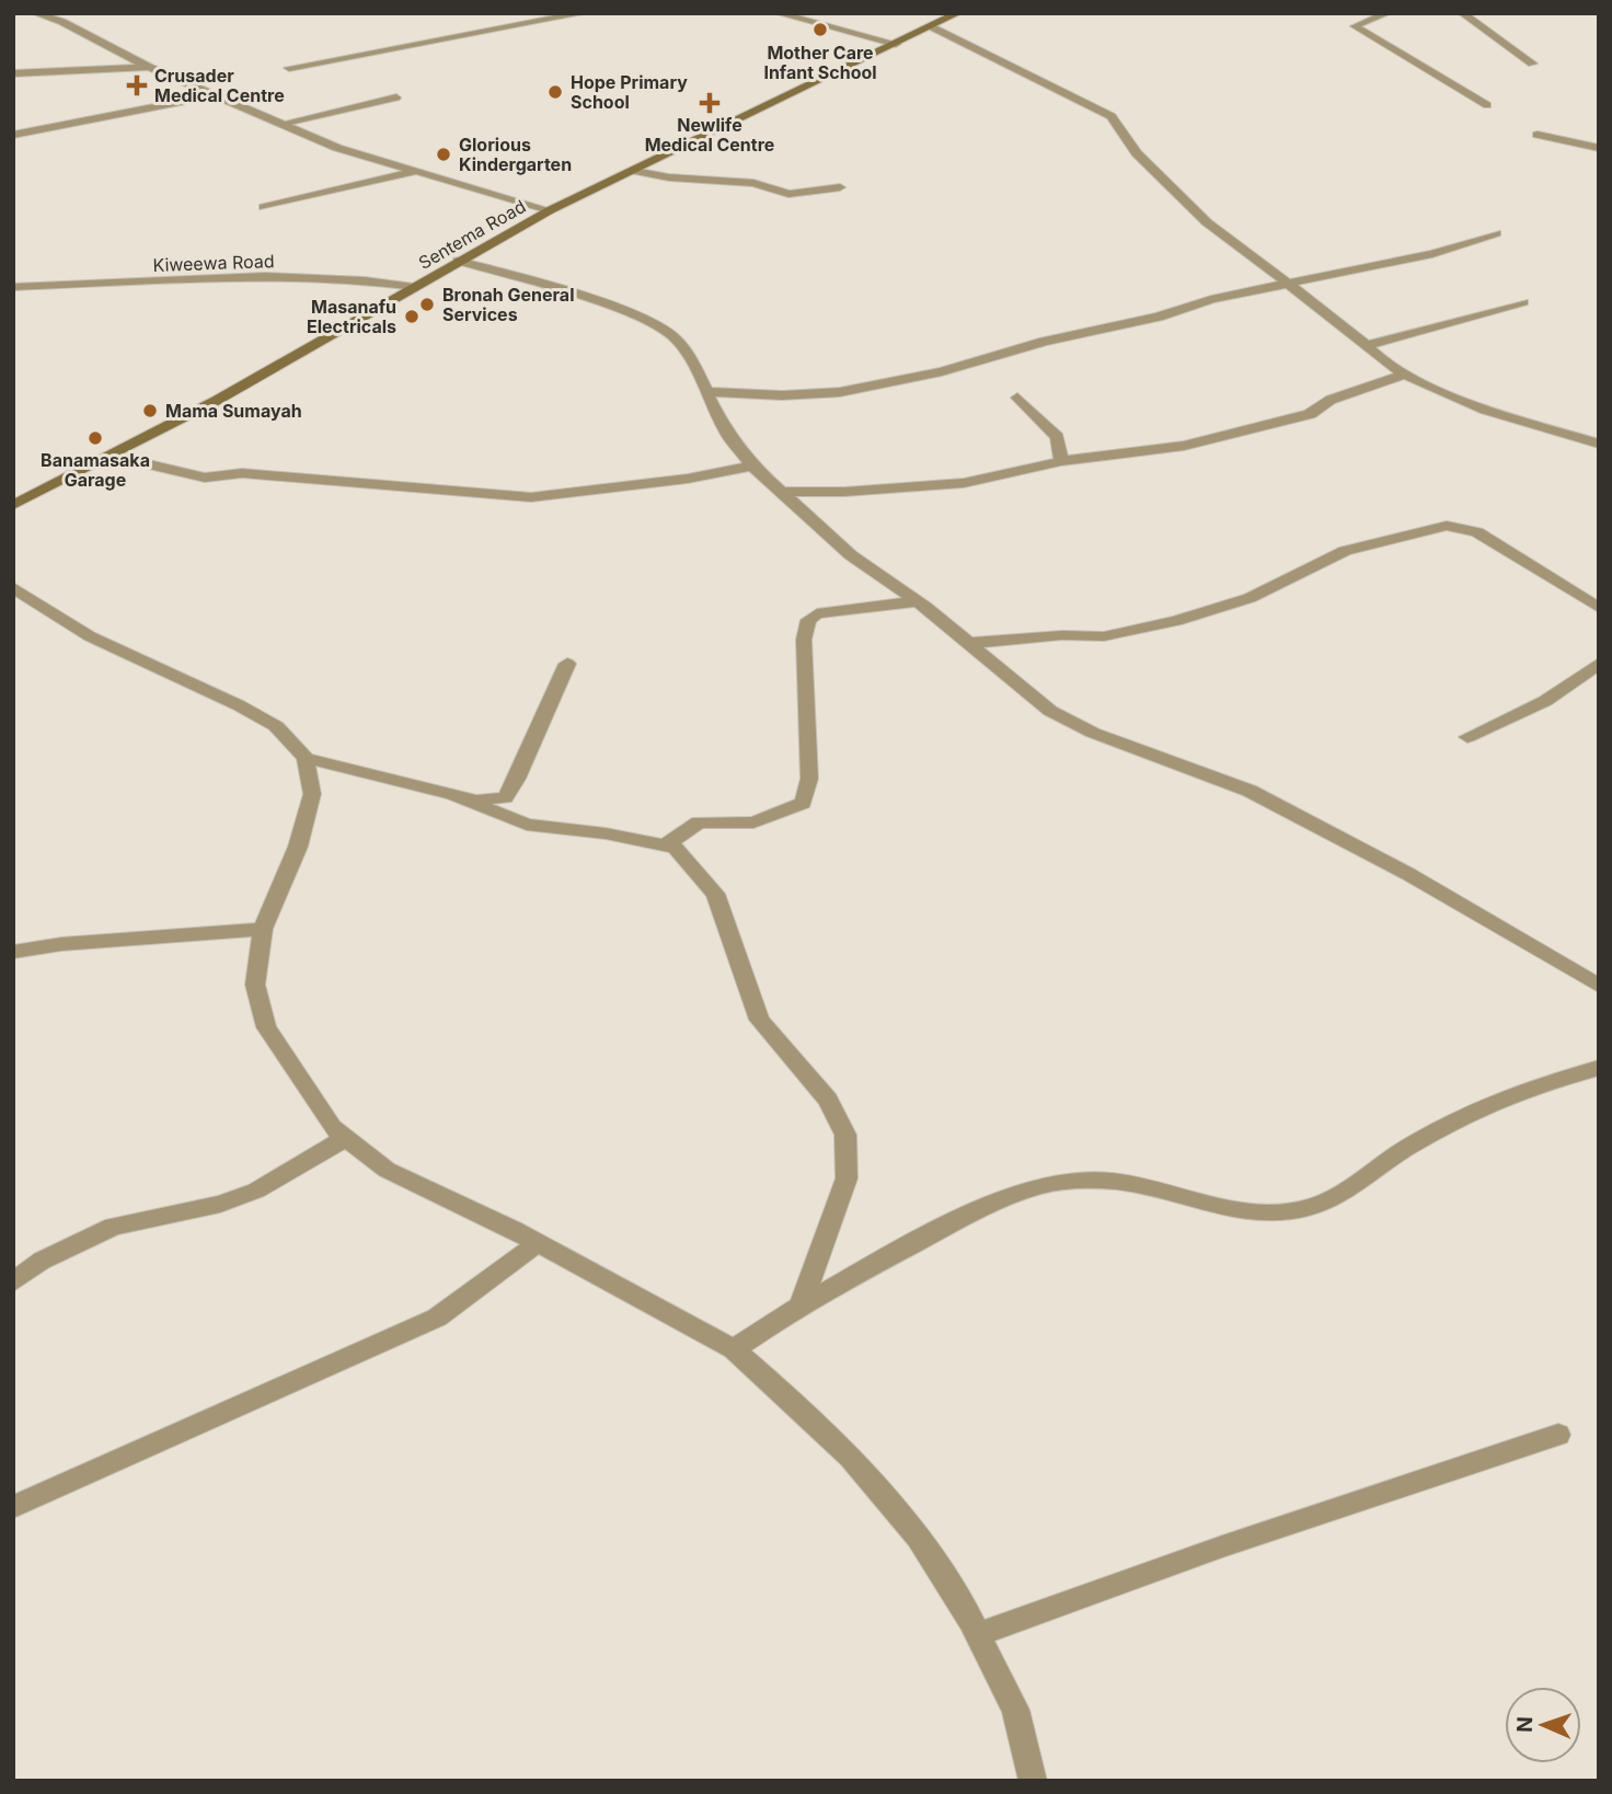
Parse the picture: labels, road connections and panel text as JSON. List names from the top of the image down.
{
  "streets": {
    "main road": ["Sentema Road"],
    "street": ["Kiweewa Road"]
  },
  "crossings": [
    ["Sentema Road", "Kiweewa Road"]
  ],
  "places": {
    "other": [
      "Mother Care Infant School",
      "Hope Primary School",
      "Glorious Kindergarten",
      "Bronah General Services",
      "Masanafu Electricals",
      "Mama Sumayah",
      "Banamasaka Garage"
    ],
    "health": ["Crusader Medical Centre", "Newlife Medical Centre"]
  },
  "north": "left"
}
